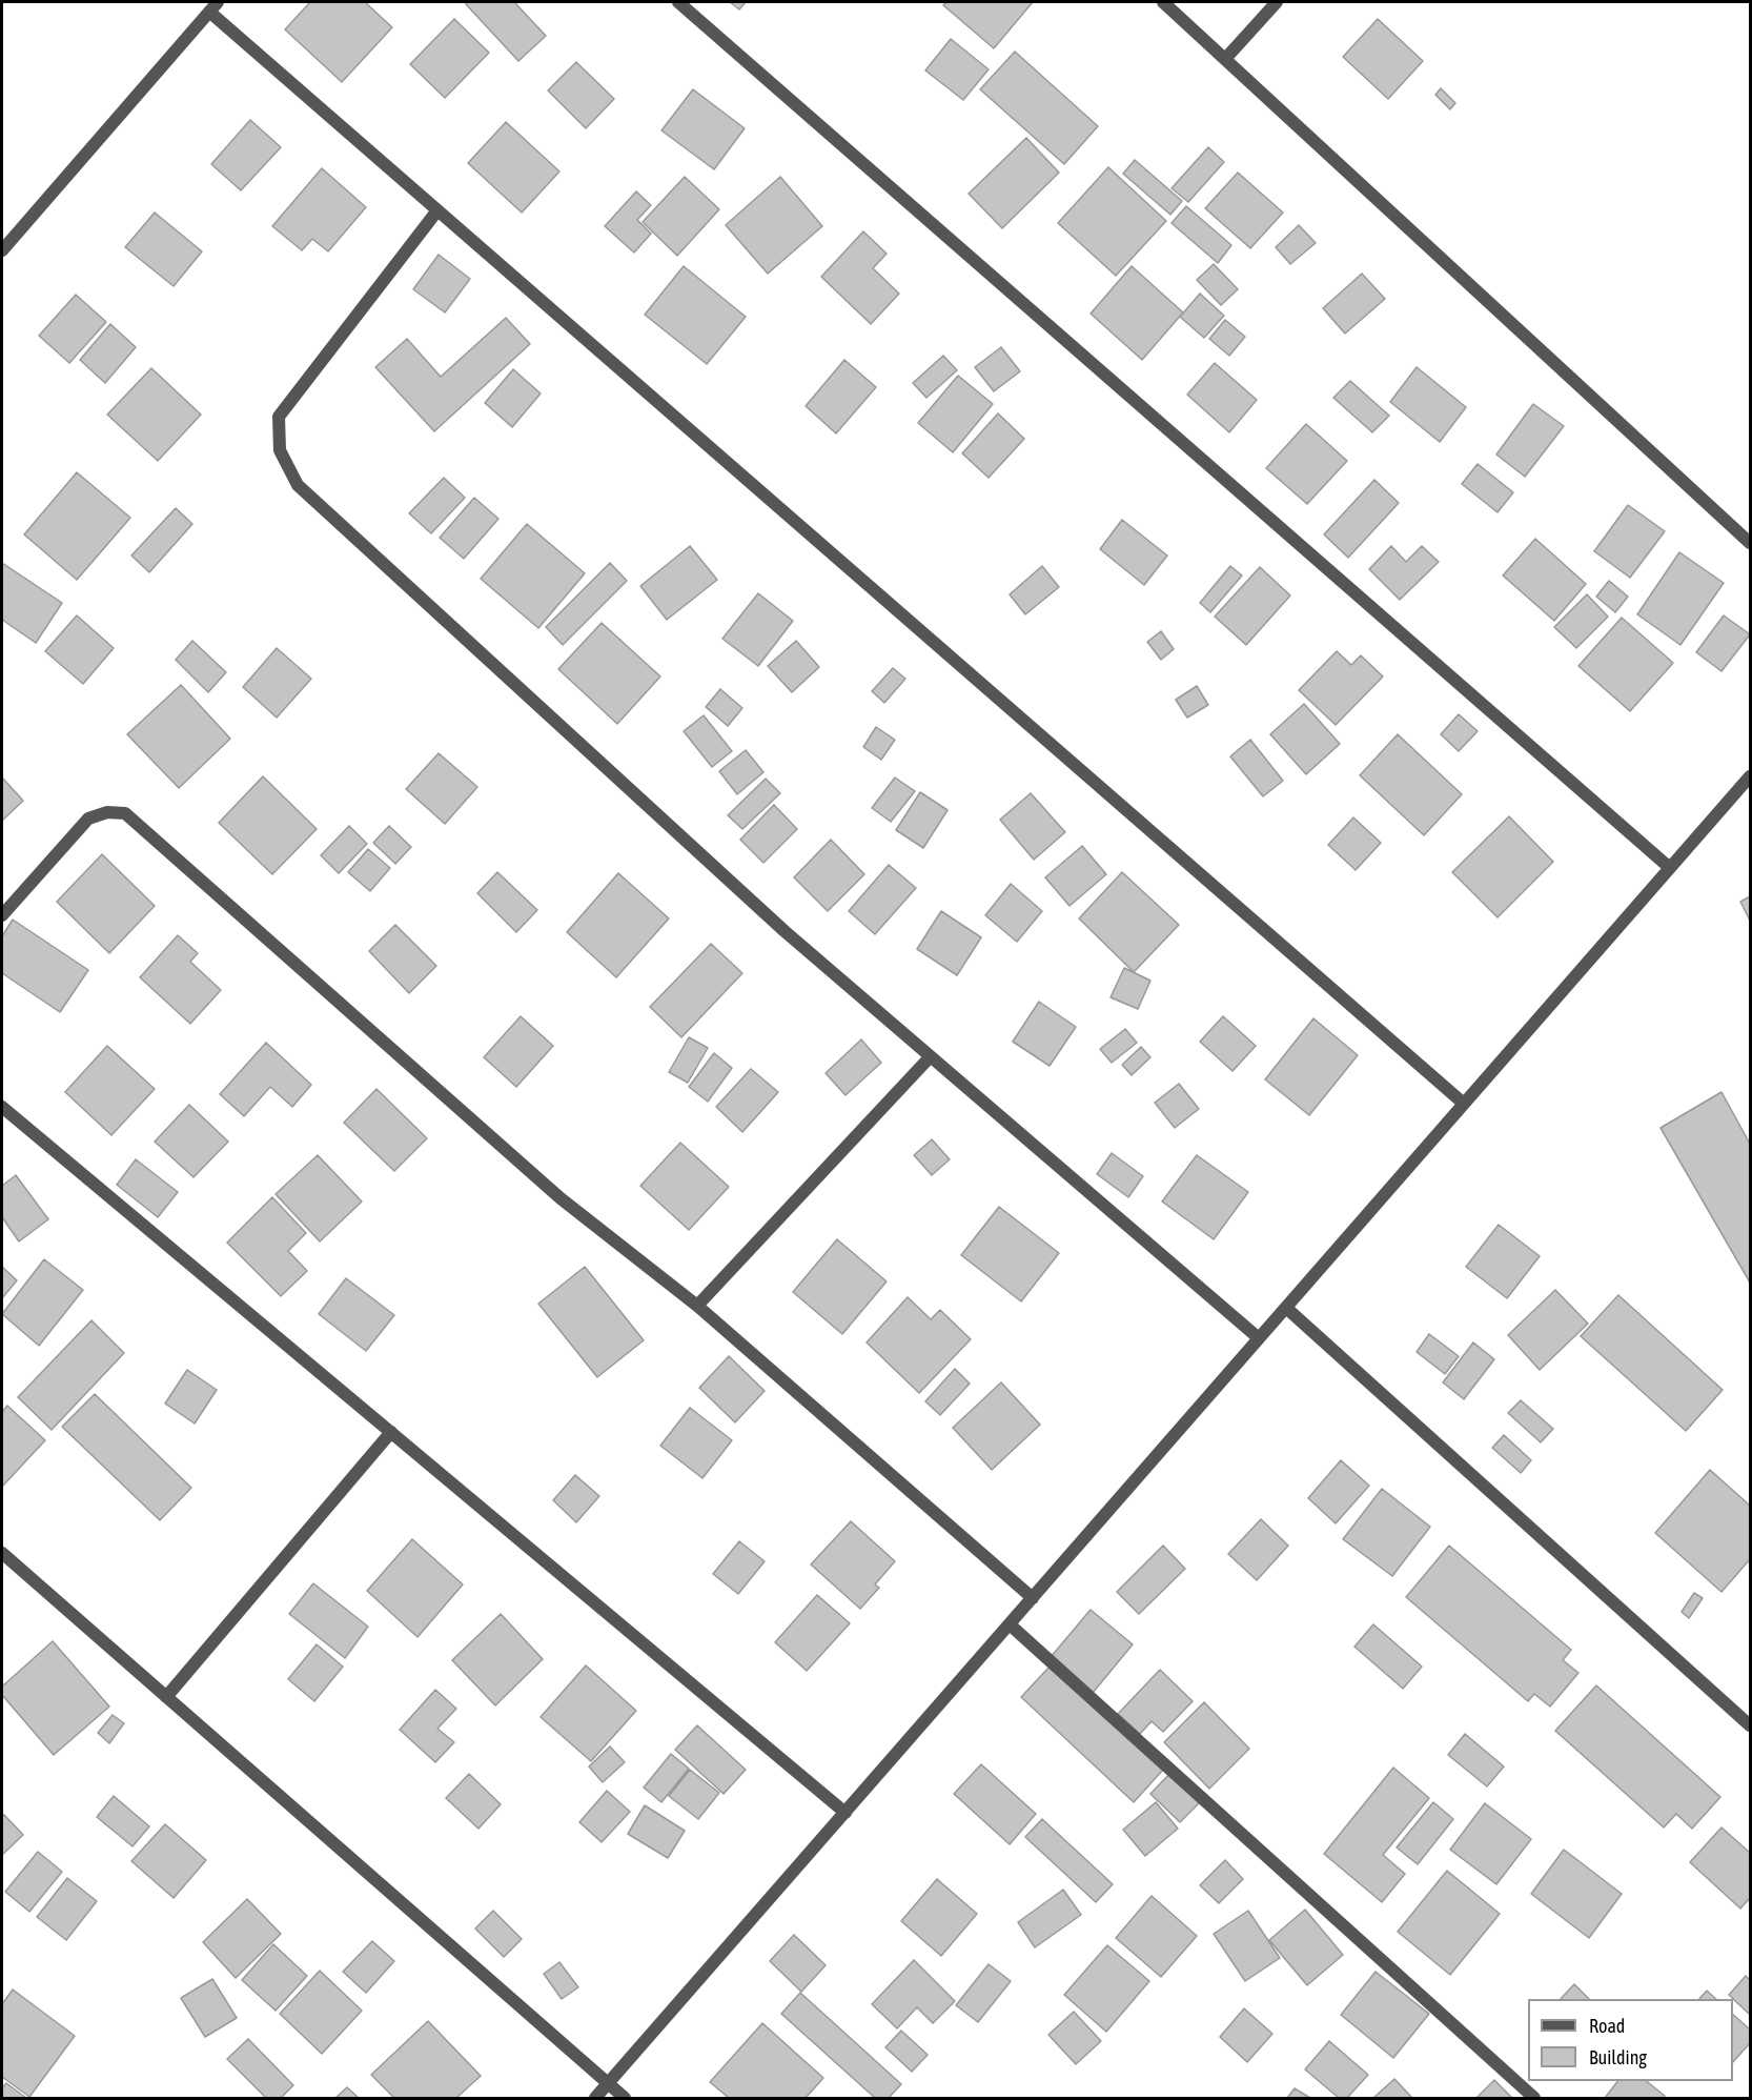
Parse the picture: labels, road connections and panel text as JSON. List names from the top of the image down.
{
  "legend": ["Road", "Building"]
}
